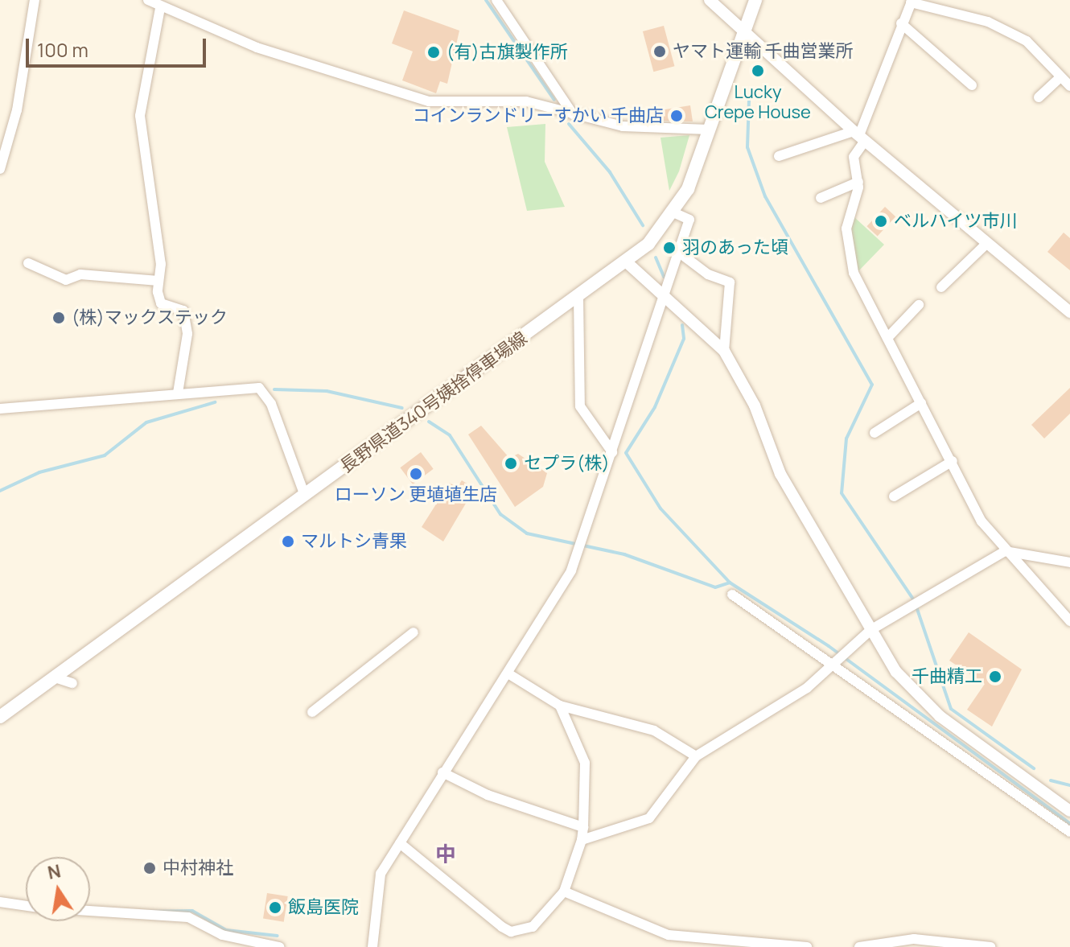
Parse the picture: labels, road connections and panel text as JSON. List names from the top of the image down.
{
  "streets": {
    "main road": ["長野県道340号姨捨停車場線"]
  },
  "districts": ["中"],
  "places": [
    "ヤマト運輸 千曲営業所",
    "(有)古旗製作所",
    "Lucky Crepe House",
    "コインランドリーすかい 千曲店",
    "ベルハイツ市川",
    "羽のあった頃",
    "(株)マックステック",
    "セプラ(株)",
    "ローソン 更埴埴生店",
    "マルトシ青果",
    "千曲精工",
    "中村神社",
    "飯島医院"
  ],
  "scale_bar": "100 m",
  "north": "top"
}
